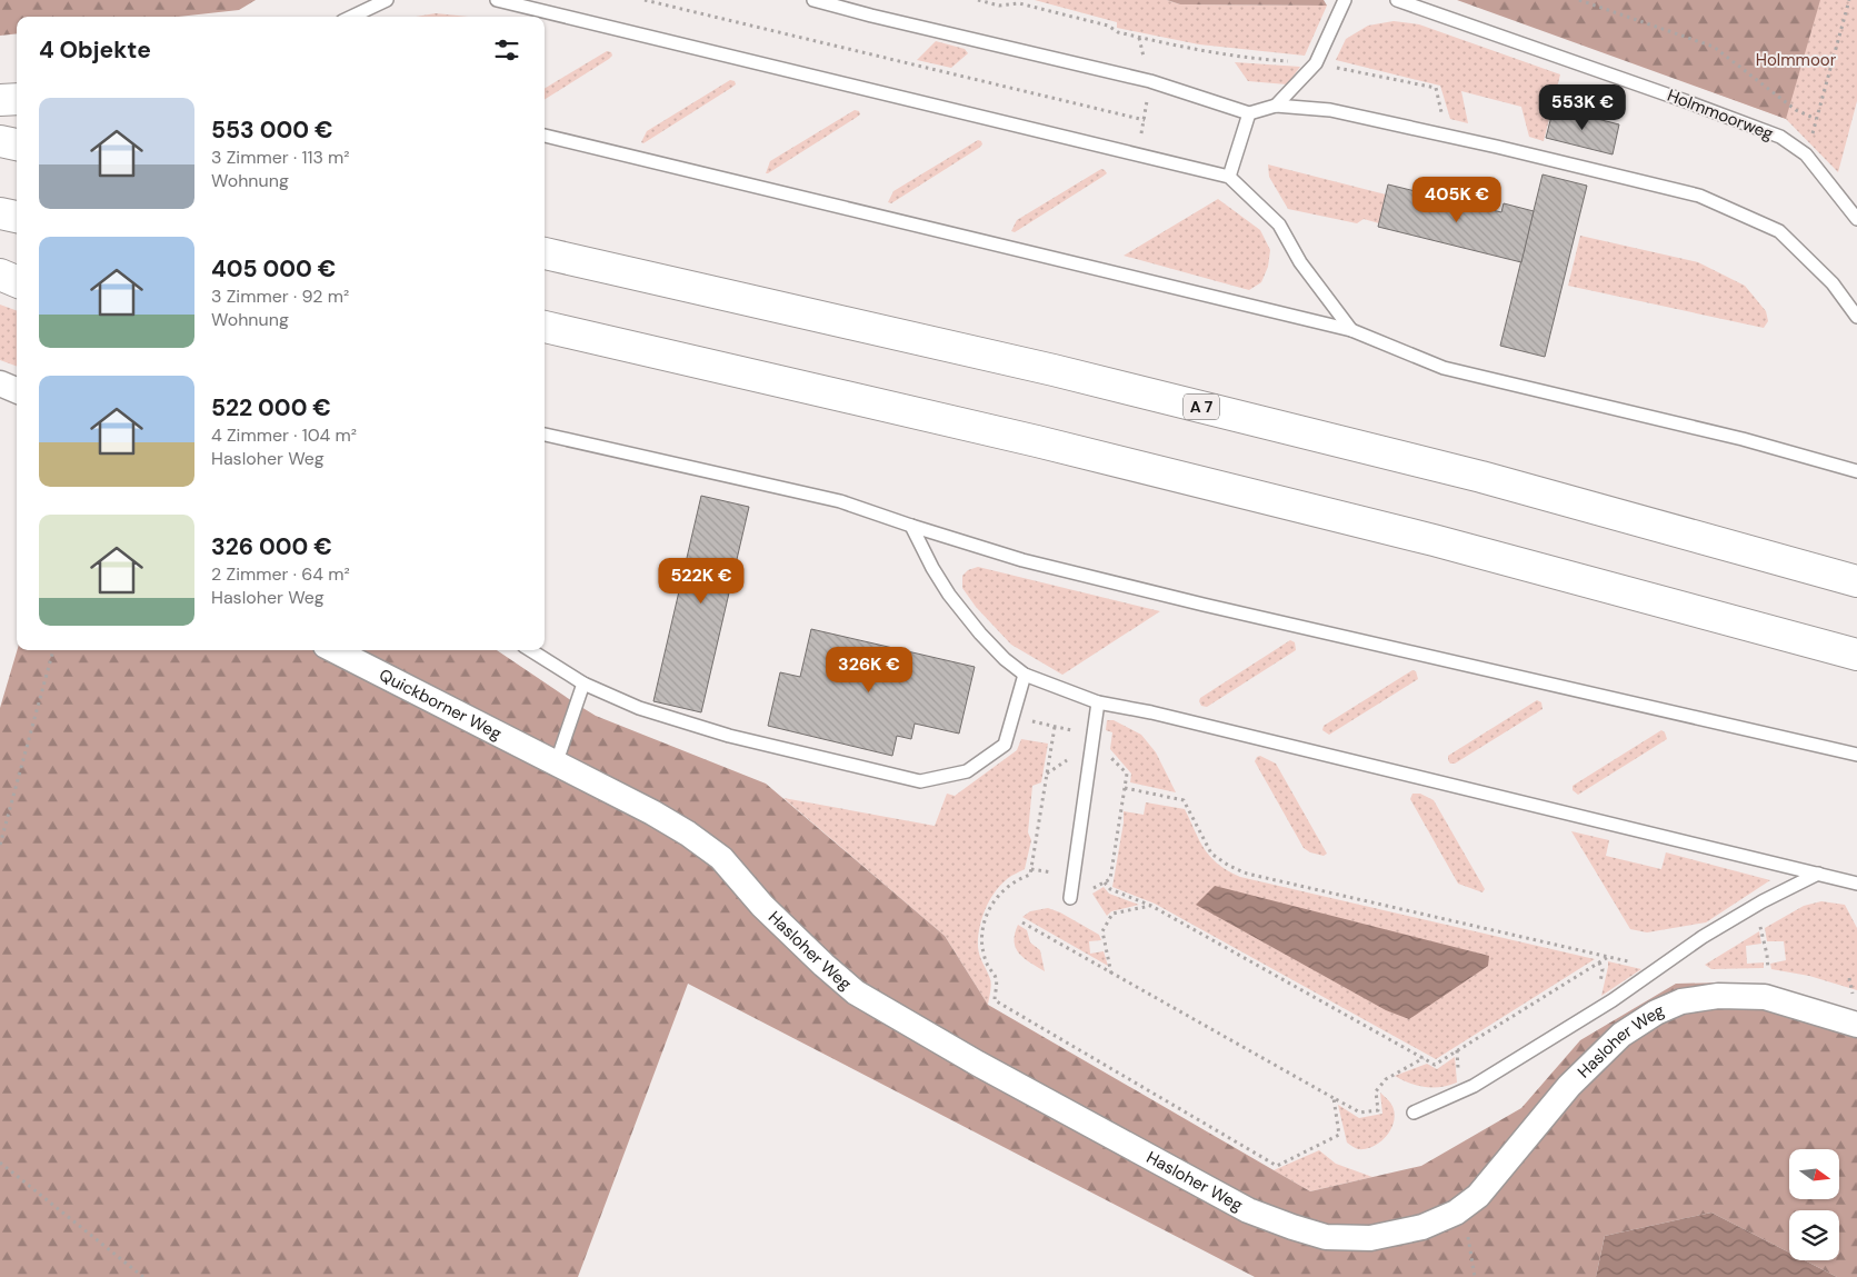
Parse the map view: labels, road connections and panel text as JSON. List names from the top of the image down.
{
  "streets": {
    "highway": ["A 7"],
    "street": ["Quickborner Weg", "Hasloher Weg"],
    "lane": ["Holmmoorweg"]
  },
  "crossings": [
    ["Quickborner Weg", "Hasloher Weg"]
  ],
  "parks": ["Holmmoor"],
  "north": "right",
  "page": {
    "heading": "4 Objekte",
    "list": [
      {
        "name": "553 000 €",
        "note": "3 Zimmer · 113 m² · Wohnung"
      },
      {
        "name": "405 000 €",
        "note": "3 Zimmer · 92 m² · Wohnung"
      },
      {
        "name": "522 000 €",
        "note": "4 Zimmer · 104 m² · Hasloher Weg"
      },
      {
        "name": "326 000 €",
        "note": "2 Zimmer · 64 m² · Hasloher Weg"
      }
    ],
    "price": [
      "553K €",
      "405K €",
      "522K €",
      "326K €"
    ]
  }
}
